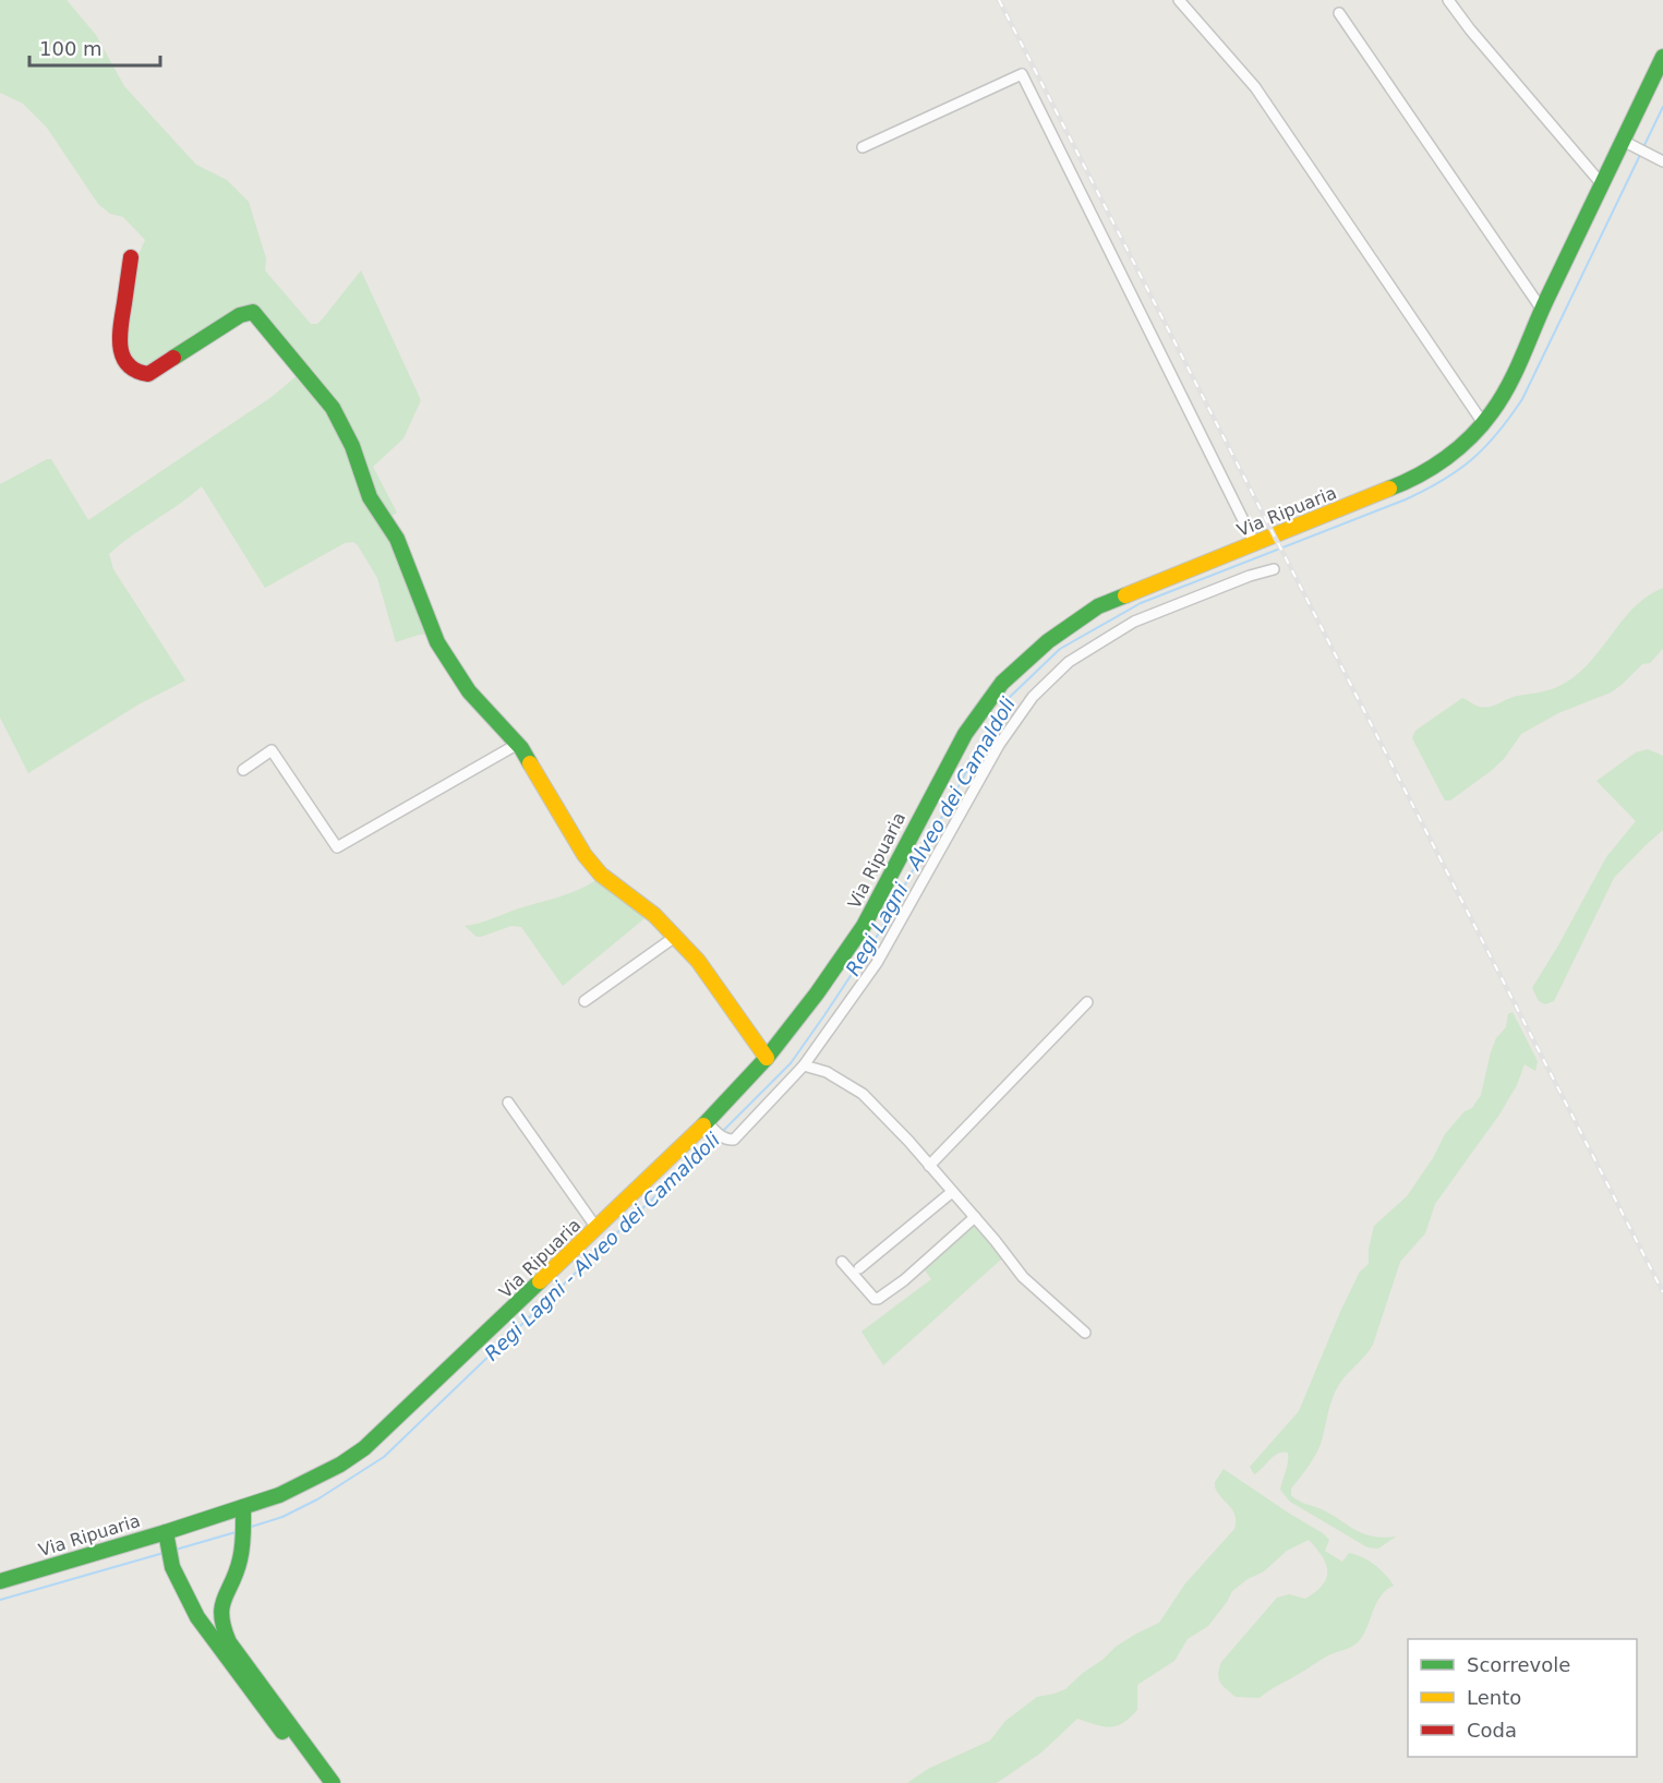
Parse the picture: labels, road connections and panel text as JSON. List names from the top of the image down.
{
  "streets": {
    "street": ["Via Ripuaria"]
  },
  "water": ["Regi Lagni - Alveo dei Camaldoli"],
  "legend": ["Scorrevole", "Lento", "Coda"],
  "scale_bar": "100 m"
}
